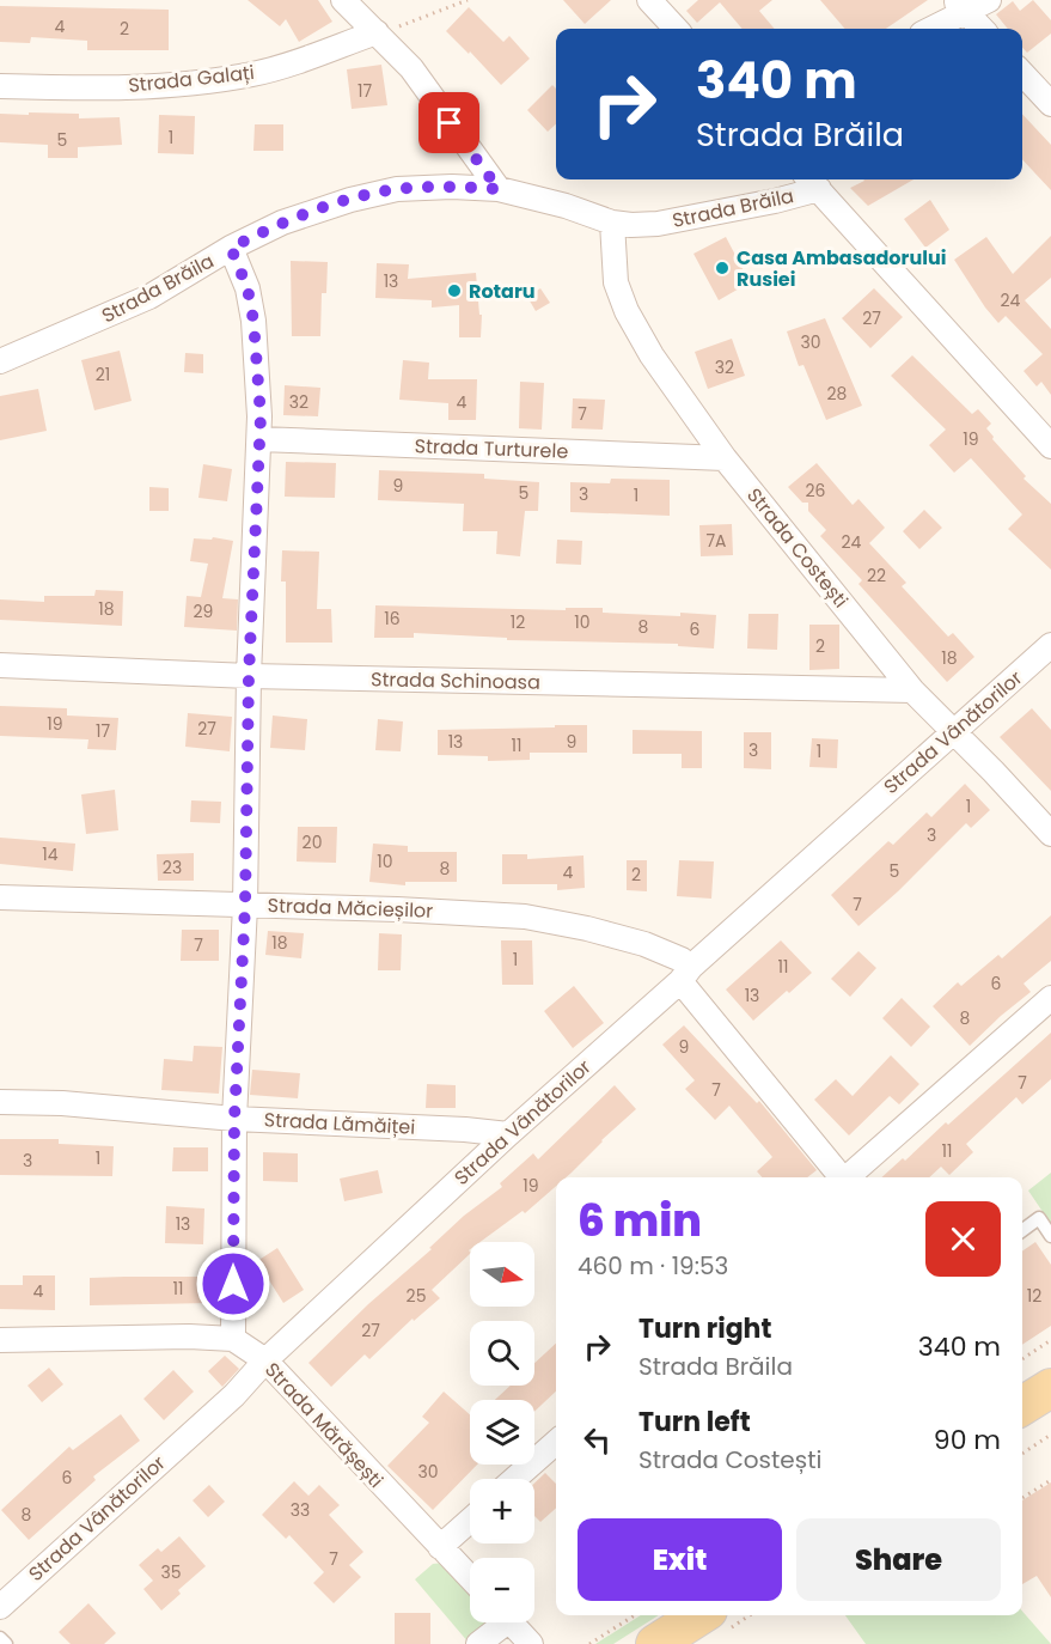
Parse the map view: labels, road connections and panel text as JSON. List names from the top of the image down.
{
  "streets": {
    "street": [
      "Strada Galați",
      "Strada Brăila",
      "Strada Turturele",
      "Strada Costești",
      "Strada Schinoasa",
      "Strada Vânătorilor",
      "Strada Măcieșilor",
      "Strada Lămăiței",
      "Strada Mărășești"
    ]
  },
  "crossings": [
    ["Strada Brăila", "Strada Costești"],
    ["Strada Turturele", "Strada Costești"],
    ["Strada Costești", "Strada Schinoasa"],
    ["Strada Costești", "Strada Vânătorilor"],
    ["Strada Vânătorilor", "Strada Măcieșilor"],
    ["Strada Vânătorilor", "Strada Lămăiței"],
    ["Strada Vânătorilor", "Strada Mărășești"]
  ],
  "places": ["Casa Ambasadorului Rusiei", "Rotaru"],
  "house_numbers": [
    "4",
    "2",
    "17",
    "1",
    "5",
    "13",
    "24",
    "27",
    "30",
    "32",
    "21",
    "28",
    "32",
    "4",
    "7",
    "19",
    "9",
    "26",
    "5",
    "3",
    "1",
    "7A",
    "24",
    "22",
    "18",
    "29",
    "16",
    "12",
    "10",
    "8",
    "6",
    "2",
    "18",
    "19",
    "27",
    "17",
    "13",
    "9",
    "11",
    "3",
    "1",
    "1",
    "3",
    "20",
    "14",
    "10",
    "23",
    "8",
    "5",
    "4",
    "2",
    "7",
    "18",
    "7",
    "1",
    "11",
    "6",
    "13",
    "8",
    "9",
    "7",
    "7",
    "11",
    "1",
    "3",
    "19",
    "13",
    "11",
    "4",
    "25",
    "12",
    "27",
    "30",
    "6",
    "33",
    "8",
    "7",
    "35"
  ],
  "north": "right",
  "page": {
    "turn": ["340 m", "Strada Brăila"],
    "heading": ["6 min", "460 m · 19:53"],
    "map_buttons": ["+", "−"],
    "list": [
      {
        "name": "Turn right",
        "note": "Strada Brăila",
        "value": "340 m"
      },
      {
        "name": "Turn left",
        "note": "Strada Costești",
        "value": "90 m"
      }
    ],
    "buttons": ["Exit", "Share"]
  }
}
